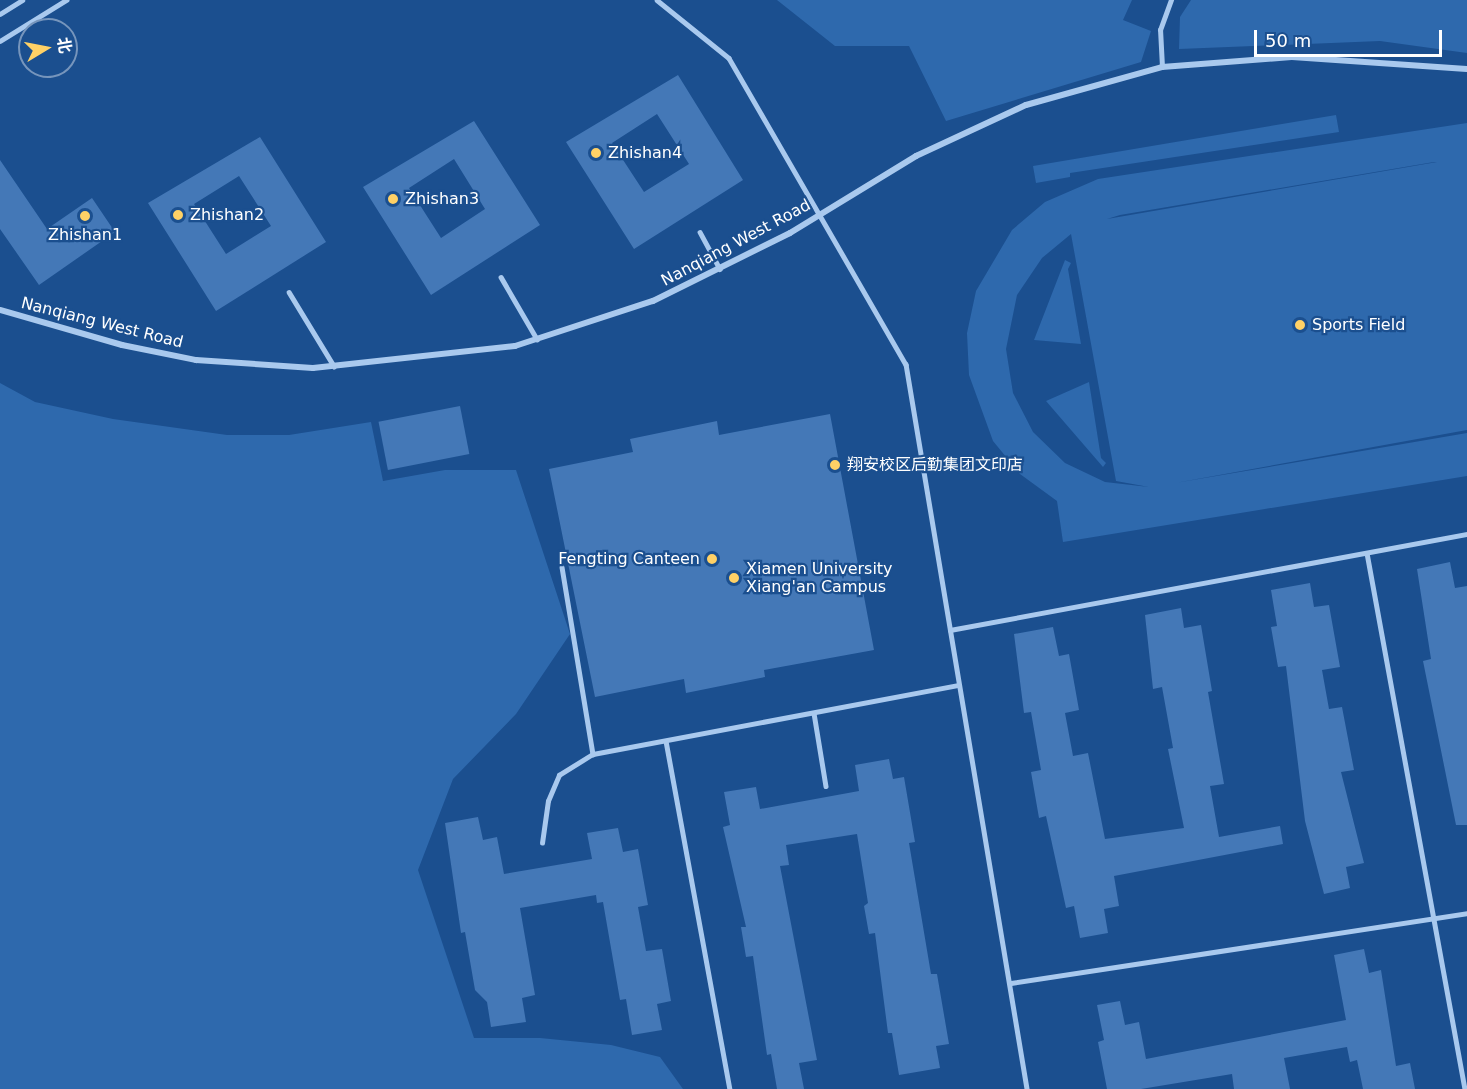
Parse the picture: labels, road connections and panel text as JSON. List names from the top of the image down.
{
  "streets": {
    "street": ["Nanqiang West Road"]
  },
  "places": [
    "Zhishan4",
    "Zhishan3",
    "Zhishan2",
    "Zhishan1",
    "Sports Field",
    "翔安校区后勤集团文印店",
    "Fengting Canteen",
    "Xiamen University Xiang'an Campus"
  ],
  "scale_bar": "50 m",
  "north": "right"
}
